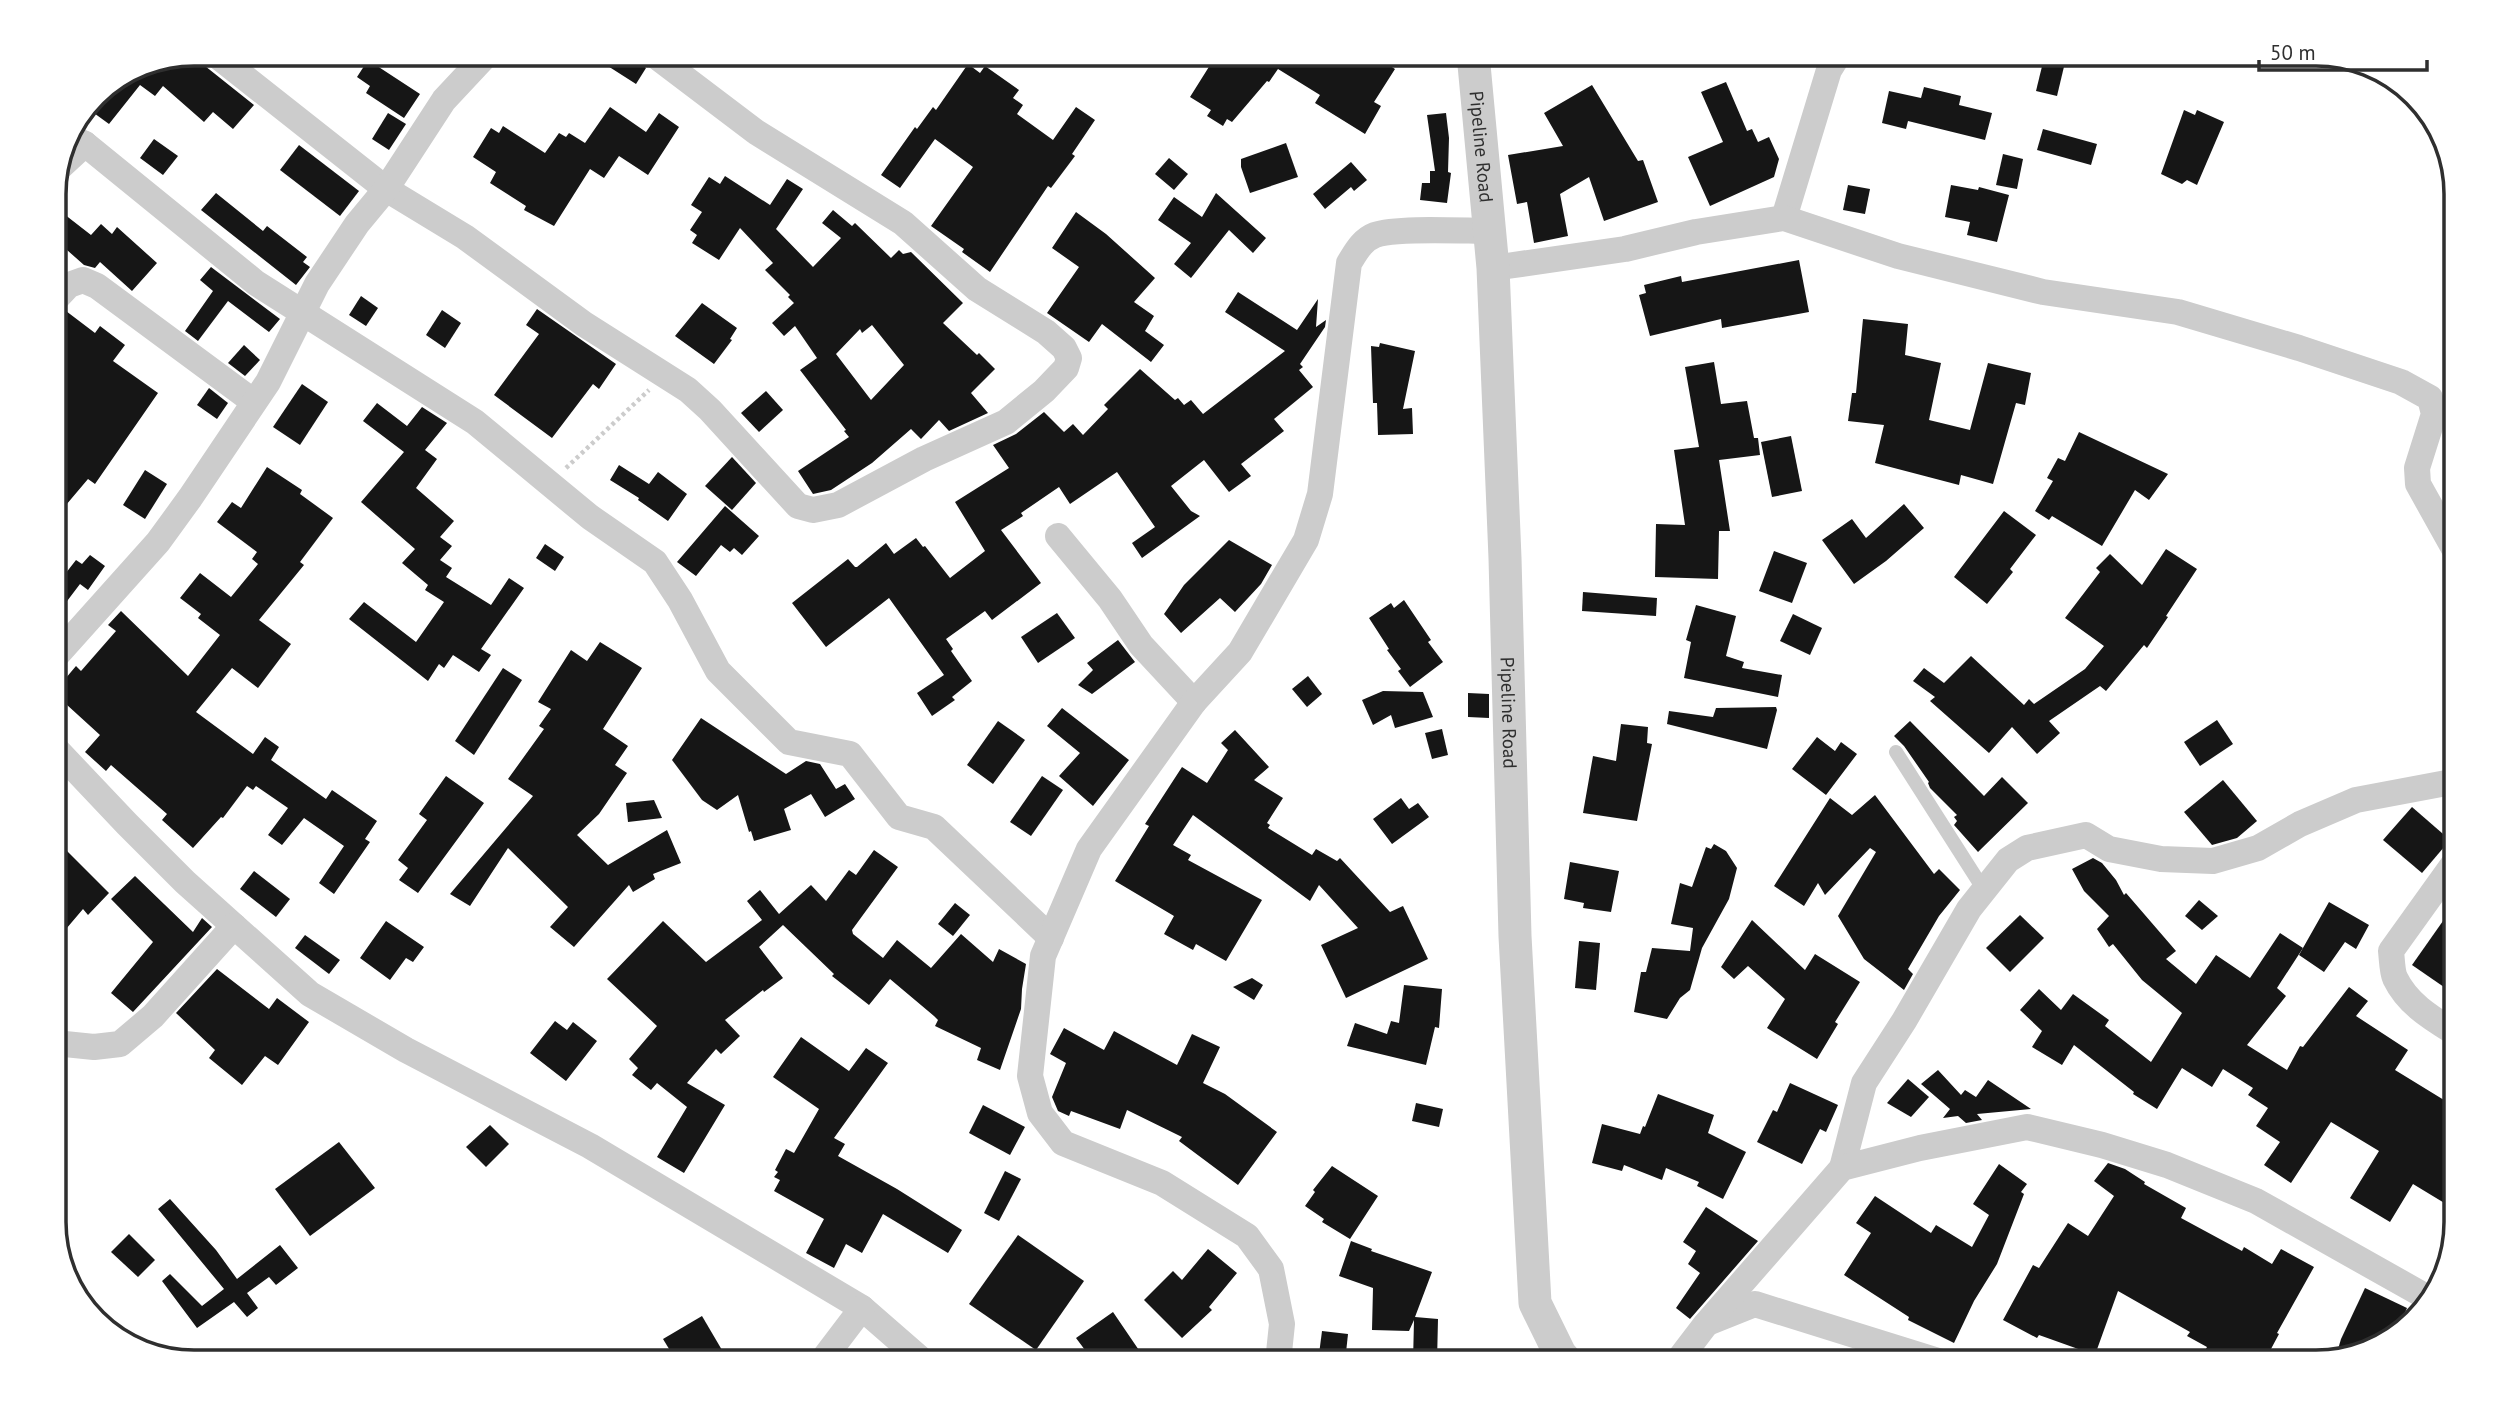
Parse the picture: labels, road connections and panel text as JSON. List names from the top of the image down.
{
  "streets": {
    "street": ["Pipeline Road"]
  },
  "scale_bar": "50 m"
}
